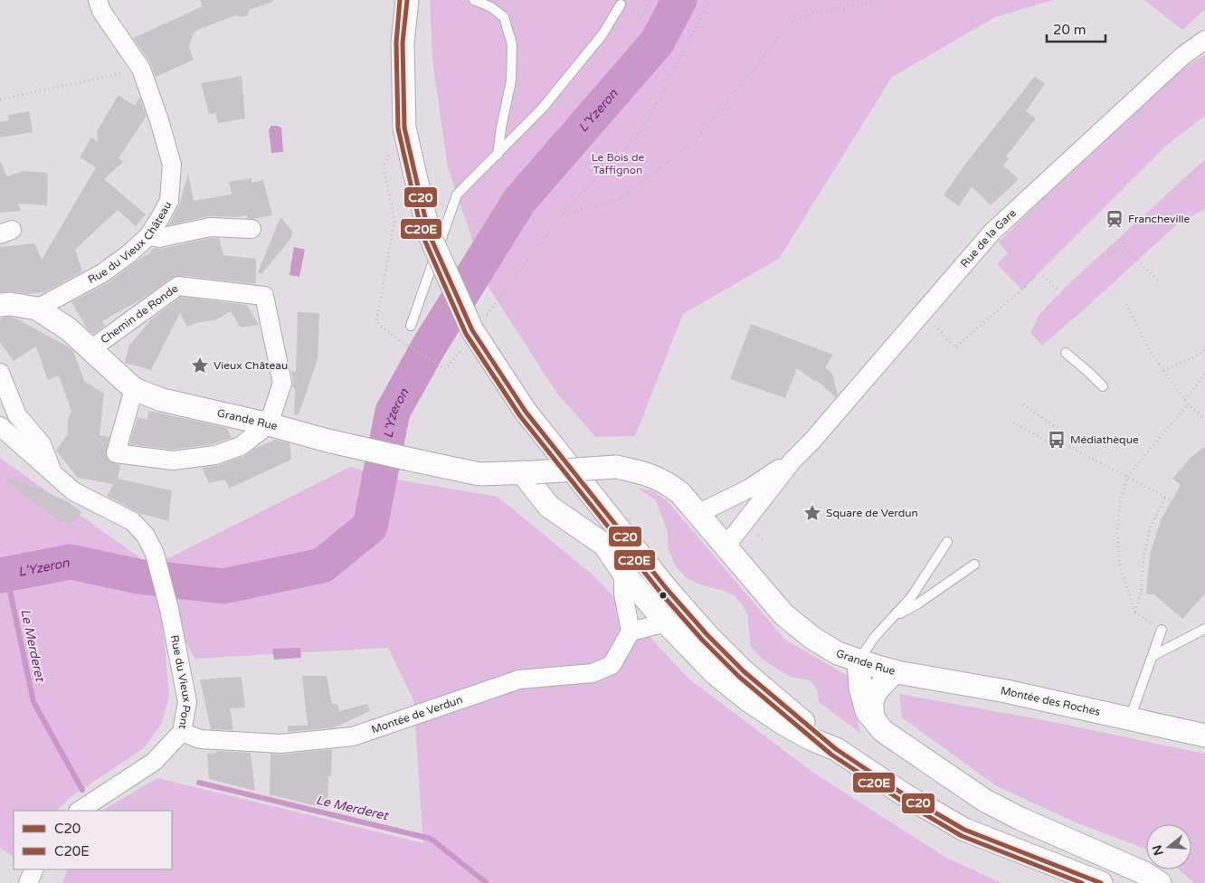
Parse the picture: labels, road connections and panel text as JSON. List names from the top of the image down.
{
  "streets": {
    "street": [
      "Rue de la Gare",
      "Rue du Vieux Château",
      "Chemin de Ronde",
      "Grande Rue",
      "Rue du Vieux Pont",
      "Montée des Roches",
      "Montée de Verdun"
    ]
  },
  "crossings": [
    ["Rue de la Gare", "Grande Rue"],
    ["Rue du Vieux Château", "Grande Rue"],
    ["Chemin de Ronde", "Grande Rue"],
    ["Grande Rue", "Montée des Roches"],
    ["Rue du Vieux Pont", "Montée de Verdun"]
  ],
  "water": ["L'Yzeron", "Le Merderet"],
  "parks": ["Le Bois de Taffignon"],
  "places": {
    "station": ["Francheville"],
    "place": ["Vieux Château", "Square de Verdun"],
    "bus stop": ["Médiathèque"]
  },
  "lines": ["transit line C20", "transit line C20E"],
  "legend": ["C20", "C20E"],
  "scale_bar": "20 m",
  "north": "left"
}
